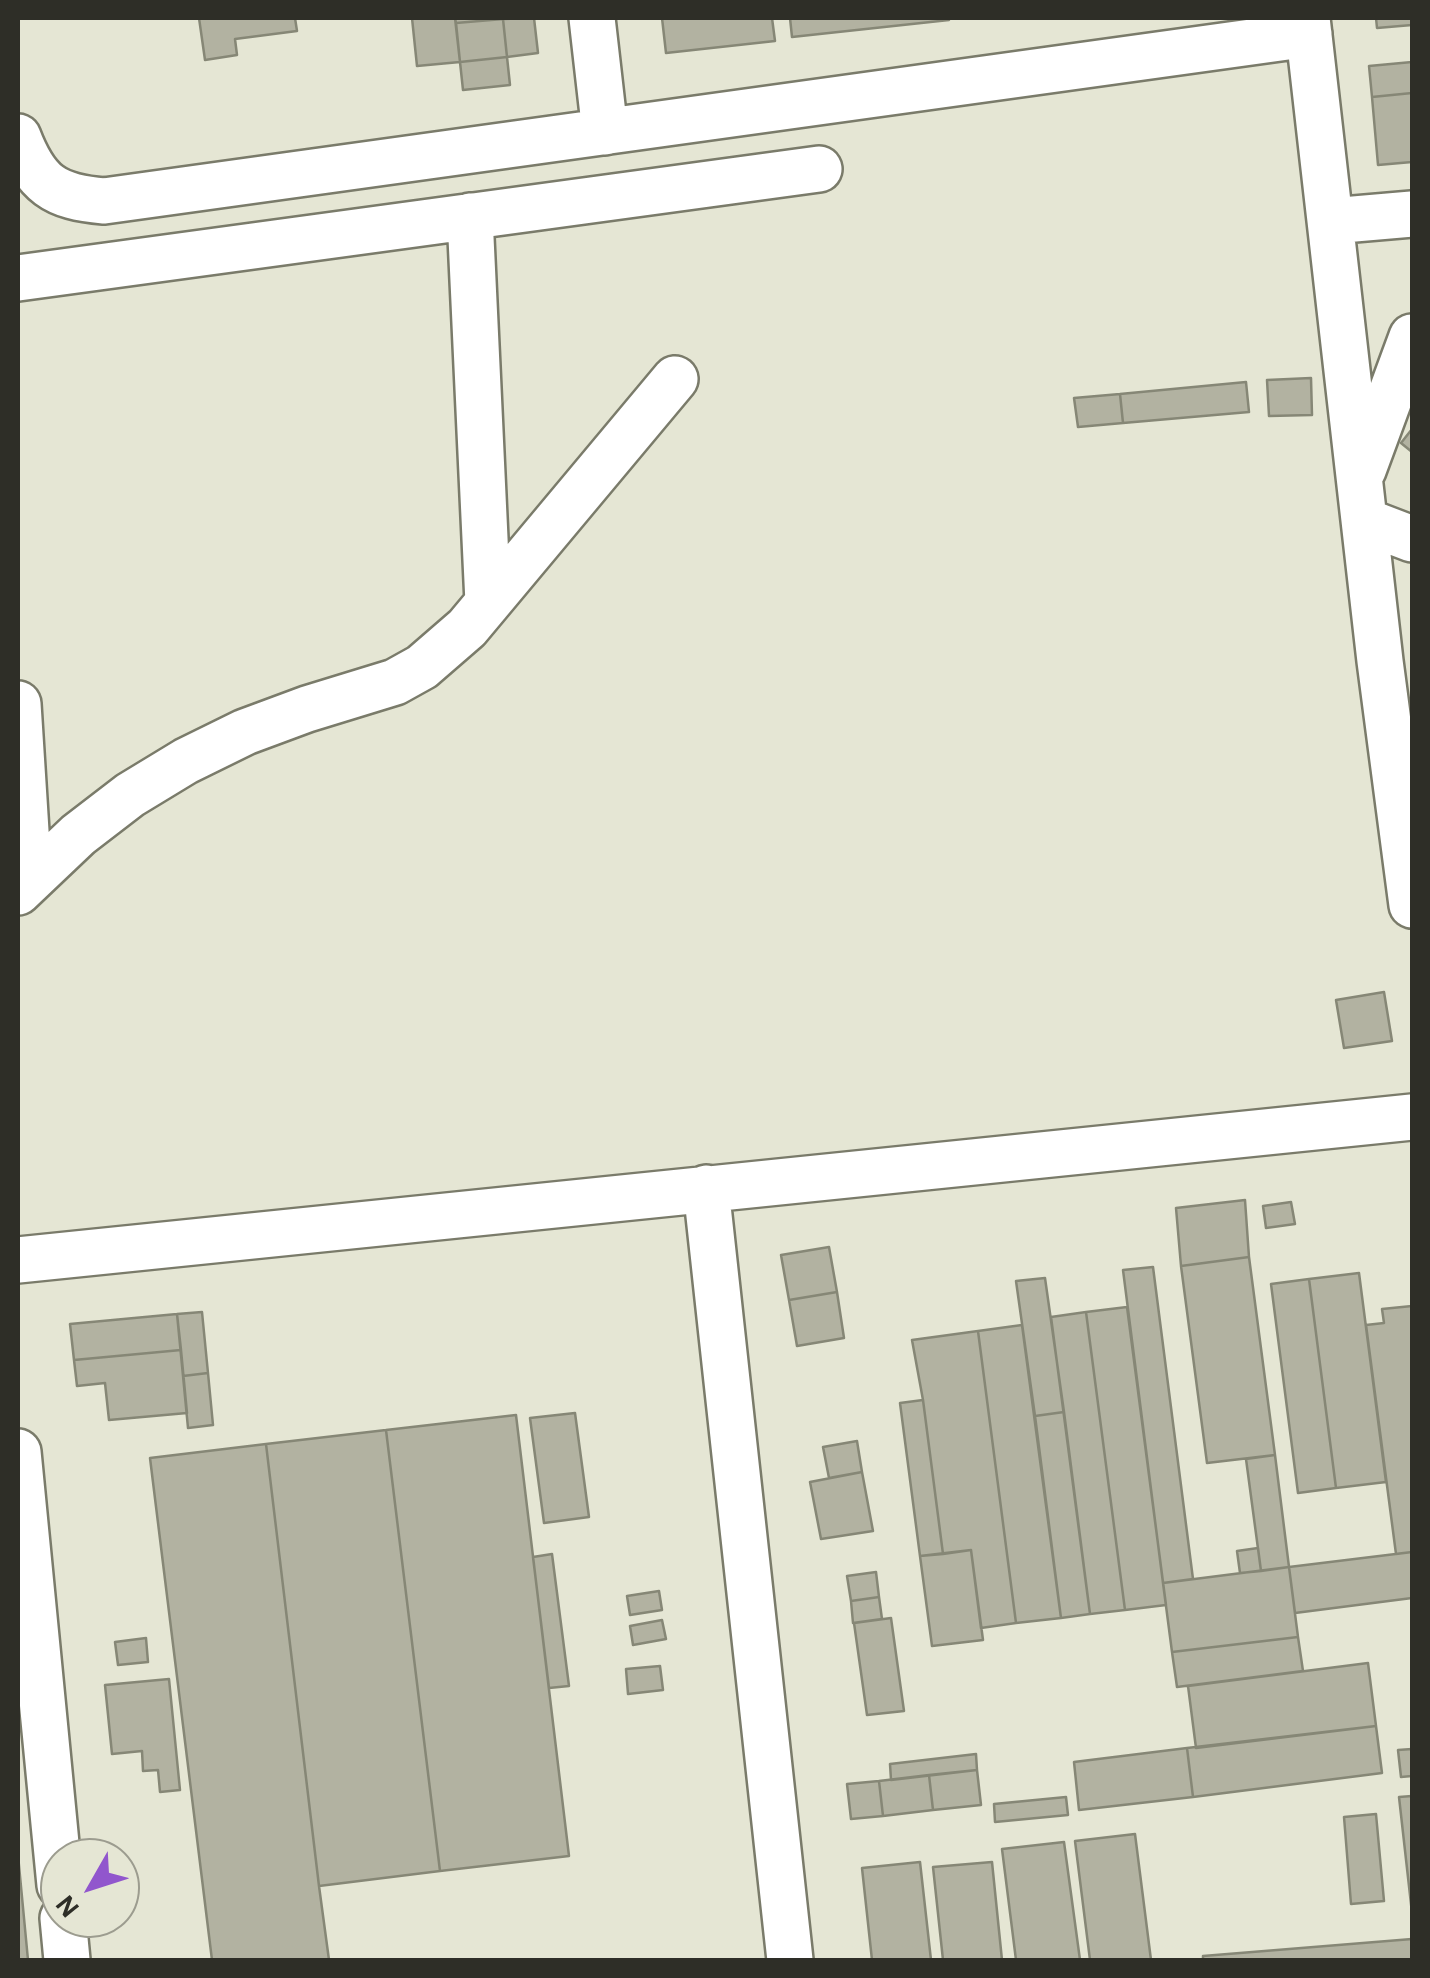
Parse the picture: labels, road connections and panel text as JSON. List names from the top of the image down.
{
  "north": "bottom left"
}
